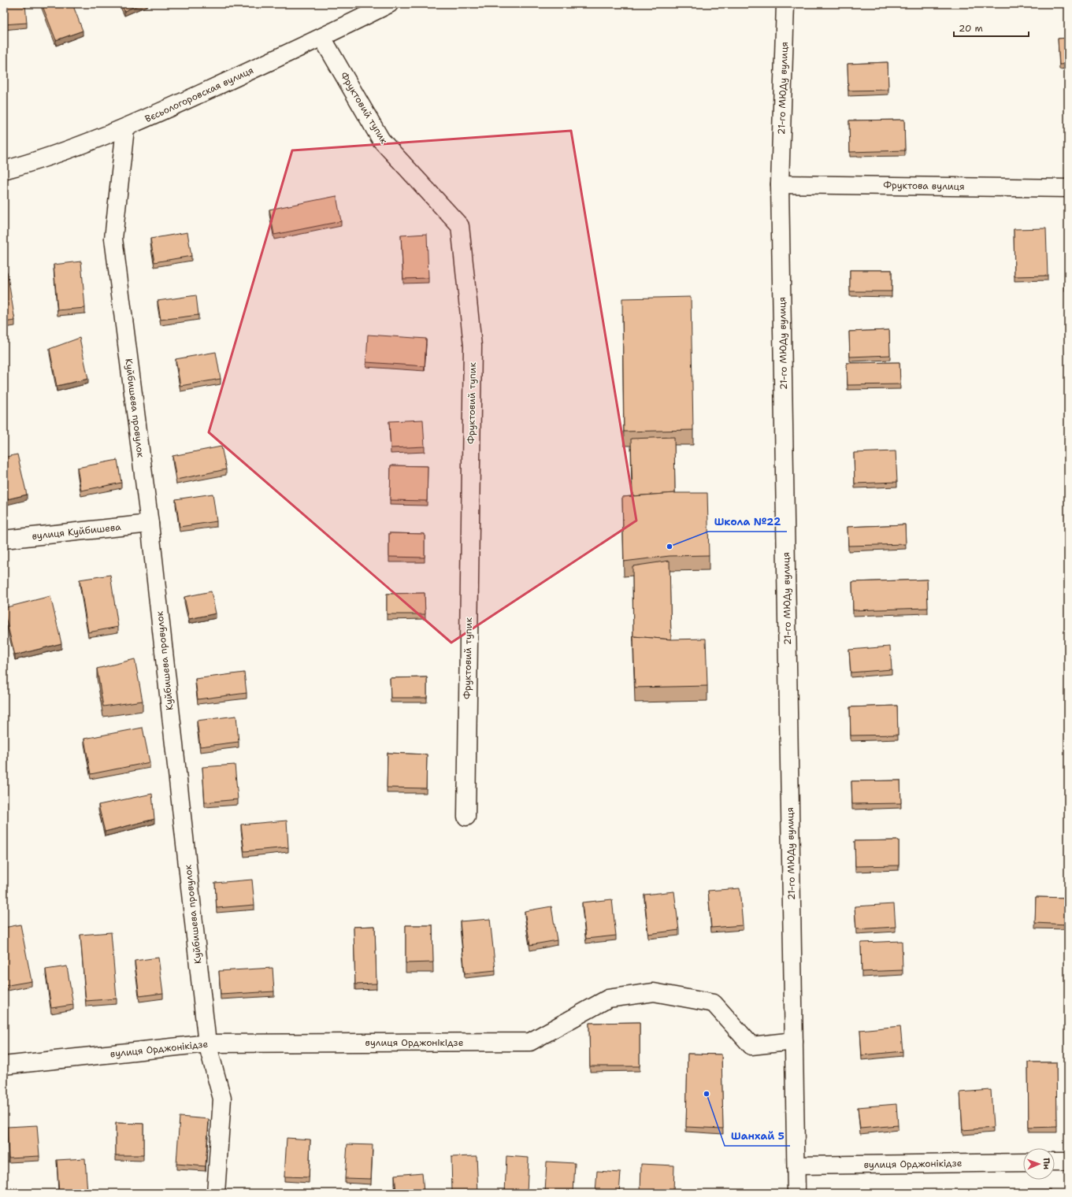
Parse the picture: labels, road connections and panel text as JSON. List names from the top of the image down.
{
  "streets": {
    "street": [
      "21-го МЮДу вулиця",
      "Вєсьологоровская вулиця",
      "Фруктовий тупик",
      "Фруктова вулиця",
      "Куйбишева провулок",
      "вулиця Куйбишева",
      "вулиця Орджонікідзе"
    ]
  },
  "crossings": [
    ["21-го МЮДу вулиця", "Фруктова вулиця"],
    ["21-го МЮДу вулиця", "вулиця Орджонікідзе"],
    ["Вєсьологоровская вулиця", "Фруктовий тупик"],
    ["Вєсьологоровская вулиця", "Куйбишева провулок"],
    ["Куйбишева провулок", "вулиця Куйбишева"],
    ["Куйбишева провулок", "вулиця Орджонікідзе"]
  ],
  "places": ["Школа №22", "Шанхай 5"],
  "scale_bar": "20 m",
  "north": "right"
}
